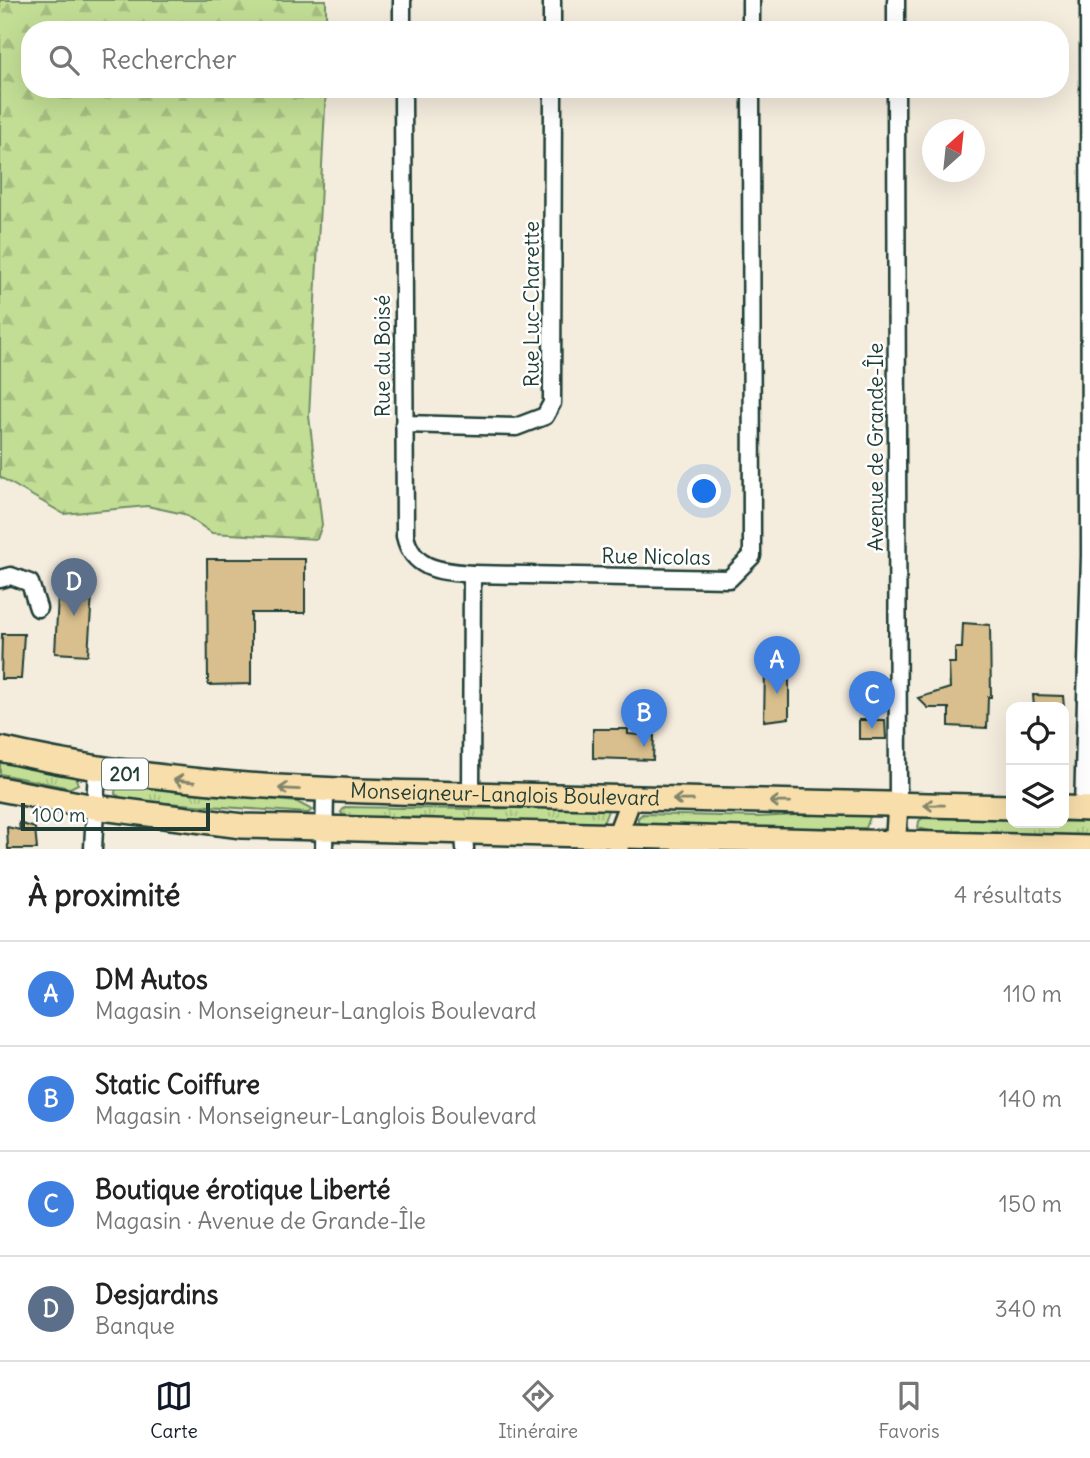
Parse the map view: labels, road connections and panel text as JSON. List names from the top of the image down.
{
  "streets": {
    "highway": ["201", "Monseigneur-Langlois Boulevard"],
    "street": [
      "Rue Luc-Charette",
      "Rue du Boisé",
      "Avenue de Grande-Île",
      "Rue Nicolas"
    ]
  },
  "crossings": [
    ["Rue Luc-Charette", "Rue du Boisé"],
    ["Rue du Boisé", "Rue Nicolas"],
    ["Avenue de Grande-Île", "Monseigneur-Langlois Boulevard"]
  ],
  "scale_bar": "100 m",
  "north": "top right",
  "page": {
    "search": "Rechercher",
    "pins": [
      "D",
      "A",
      "C",
      "B"
    ],
    "scale": "100 m",
    "heading": ["À proximité", "4 résultats"],
    "list": [
      {
        "mark": "A",
        "name": "DM Autos",
        "note": "Magasin · Monseigneur-Langlois Boulevard",
        "value": "110 m"
      },
      {
        "mark": "B",
        "name": "Static Coiffure",
        "note": "Magasin · Monseigneur-Langlois Boulevard",
        "value": "140 m"
      },
      {
        "mark": "C",
        "name": "Boutique érotique Liberté",
        "note": "Magasin · Avenue de Grande-Île",
        "value": "150 m"
      },
      {
        "mark": "D",
        "name": "Desjardins",
        "note": "Banque",
        "value": "340 m"
      }
    ],
    "nav": ["Carte", "Itinéraire", "Favoris"]
  }
}
